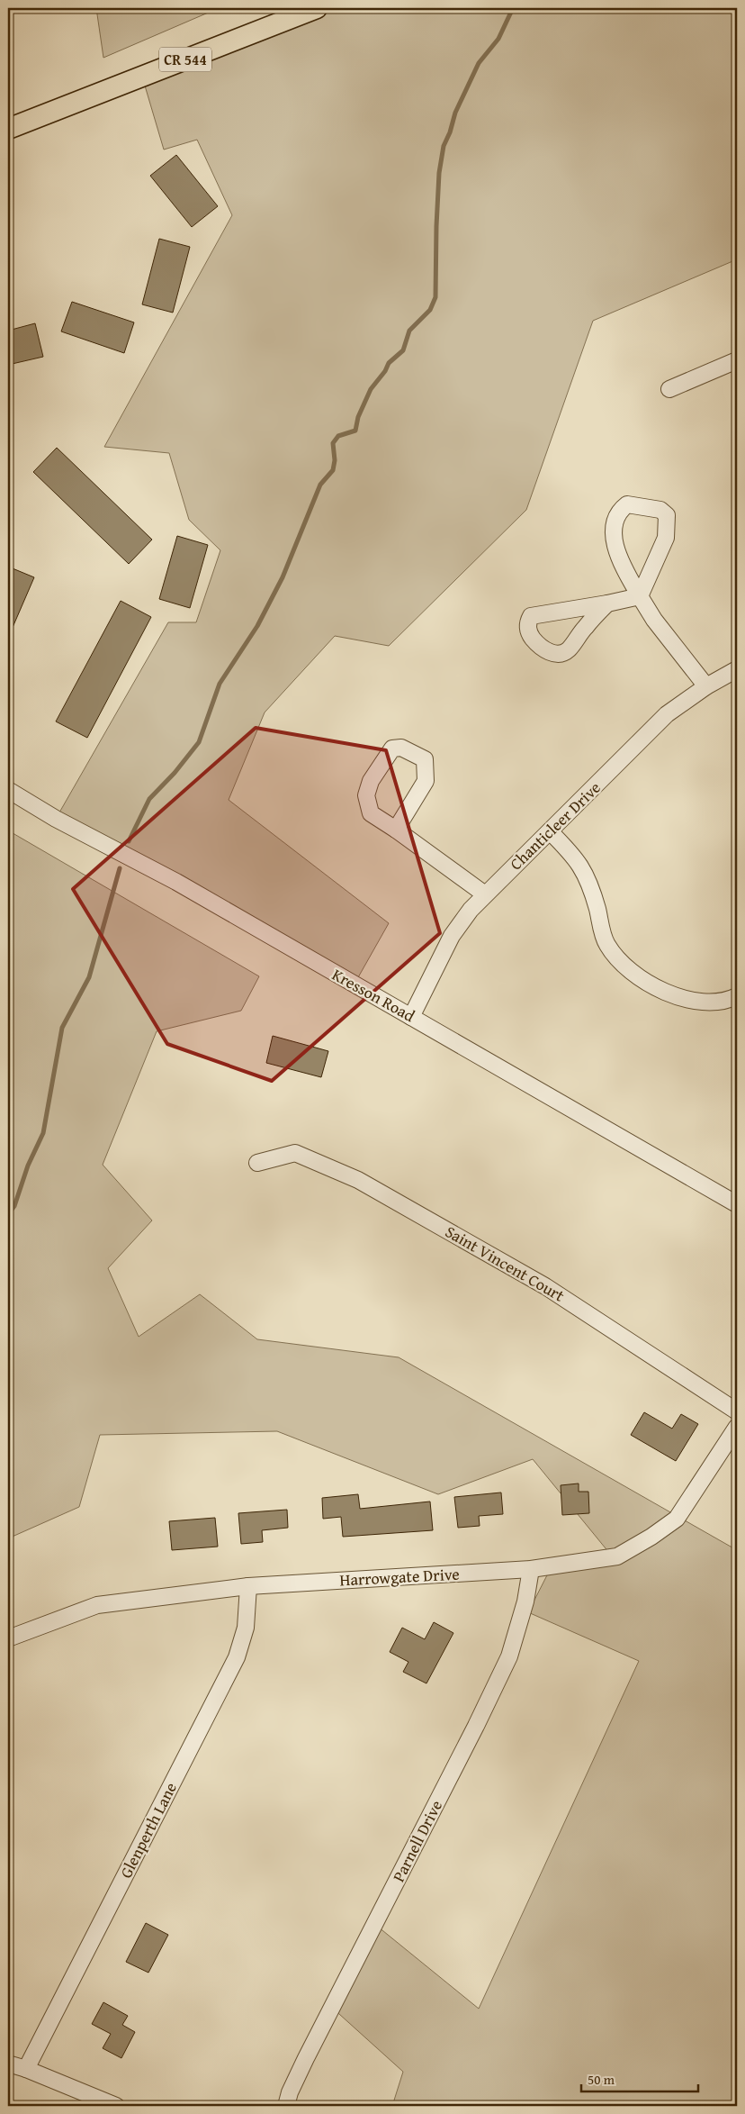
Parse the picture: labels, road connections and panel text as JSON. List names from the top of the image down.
{
  "streets": {
    "main road": ["CR 544"],
    "street": [
      "Chanticleer Drive",
      "Kresson Road",
      "Saint Vincent Court",
      "Harrowgate Drive",
      "Glenperth Lane",
      "Parnell Drive"
    ]
  },
  "crossings": [
    ["Chanticleer Drive", "Kresson Road"],
    ["Harrowgate Drive", "Glenperth Lane"],
    ["Harrowgate Drive", "Parnell Drive"]
  ],
  "scale_bar": "50 m"
}
